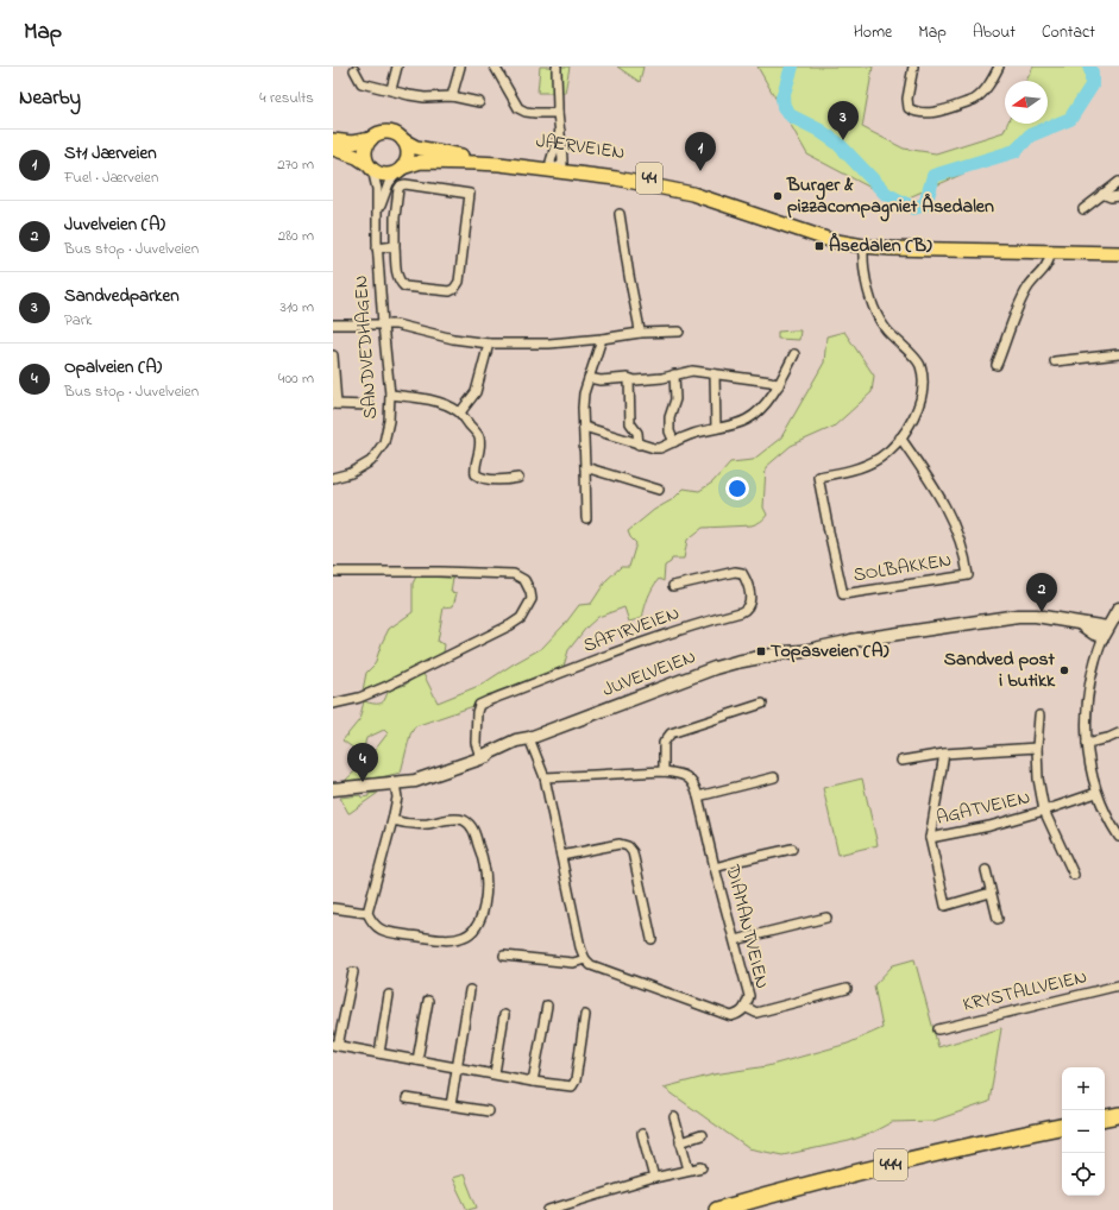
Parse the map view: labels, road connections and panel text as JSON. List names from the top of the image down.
{
  "streets": {
    "highway": ["444"],
    "main road": ["JÆRVEIEN", "44"],
    "street": [
      "SANDVEDHAGEN",
      "SOLBAKKEN",
      "SAFIRVEIEN",
      "JUVELVEIEN",
      "AGATVEIEN",
      "DIAMANTVEIEN",
      "KRYSTALLVEIEN"
    ]
  },
  "crossings": [
    ["JÆRVEIEN", "44"],
    ["JÆRVEIEN", "SANDVEDHAGEN"],
    ["JÆRVEIEN", "SOLBAKKEN"],
    ["44", "SANDVEDHAGEN"],
    ["SAFIRVEIEN", "JUVELVEIEN"]
  ],
  "places": {
    "other": ["Burger & pizzacompagniet Åsedalen", "Sandved post i butikk"],
    "transit": ["Åsedalen (B)", "Topasveien (A)"]
  },
  "north": "left",
  "page": {
    "header": "Map",
    "nav": [
      "Home",
      "Map",
      "About",
      "Contact"
    ],
    "heading": ["Nearby", "4 results"],
    "pins": [
      "3",
      "1",
      "2",
      "4"
    ],
    "list": [
      {
        "mark": "1",
        "name": "St1 Jærveien",
        "note": "Fuel · Jærveien",
        "value": "270 m"
      },
      {
        "mark": "2",
        "name": "Juvelveien (A)",
        "note": "Bus stop · Juvelveien",
        "value": "280 m"
      },
      {
        "mark": "3",
        "name": "Sandvedparken",
        "note": "Park",
        "value": "310 m"
      },
      {
        "mark": "4",
        "name": "Opalveien (A)",
        "note": "Bus stop · Juvelveien",
        "value": "400 m"
      }
    ],
    "map_buttons": ["+", "−"]
  }
}
